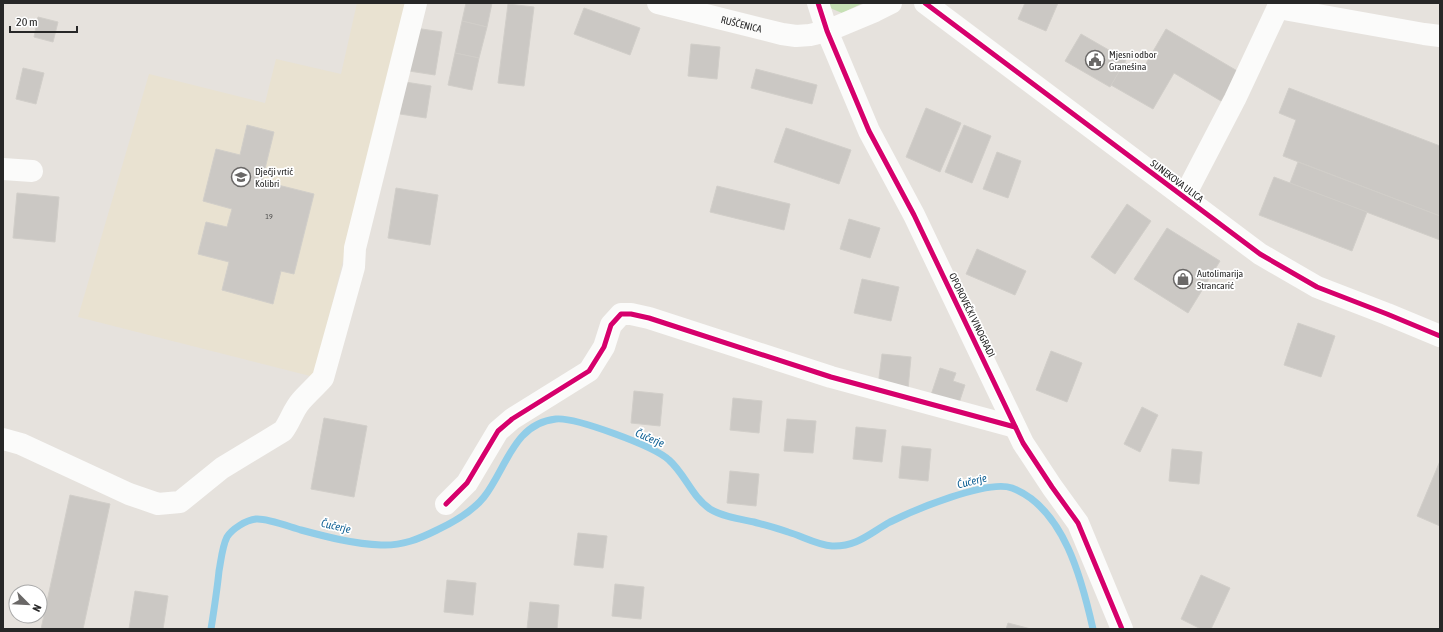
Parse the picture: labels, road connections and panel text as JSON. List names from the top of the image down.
{
  "streets": {
    "street": ["RUŠČENICA", "SUNEKOVA ULICA", "OPOROVEČKI VINOGRADI"]
  },
  "crossings": [
    ["RUŠČENICA", "OPOROVEČKI VINOGRADI"]
  ],
  "water": ["Čučerje"],
  "places": {
    "public building": ["Mjesni odbor Granešina"],
    "school or university": ["Dječji vrtić Kolibri"],
    "shop": ["Autolimarija Strancarić"]
  },
  "house_numbers": ["19"],
  "scale_bar": "20 m",
  "north": "bottom right"
}
